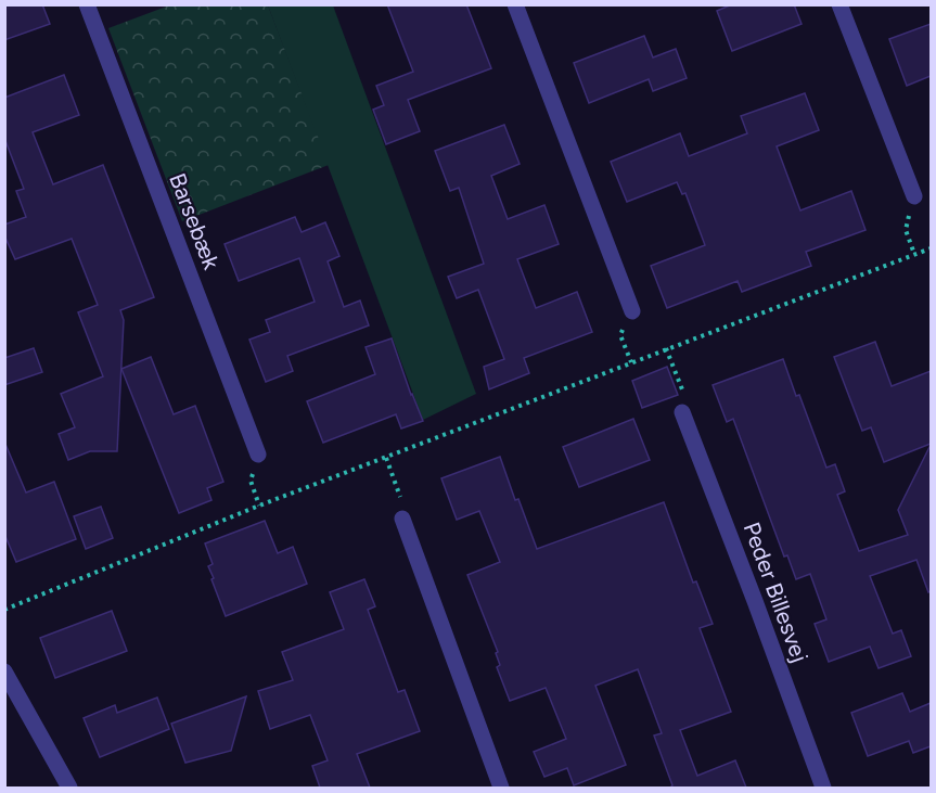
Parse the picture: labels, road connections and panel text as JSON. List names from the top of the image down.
{
  "streets": {
    "street": ["Barsebæk", "Peder Billesvej"]
  }
}
